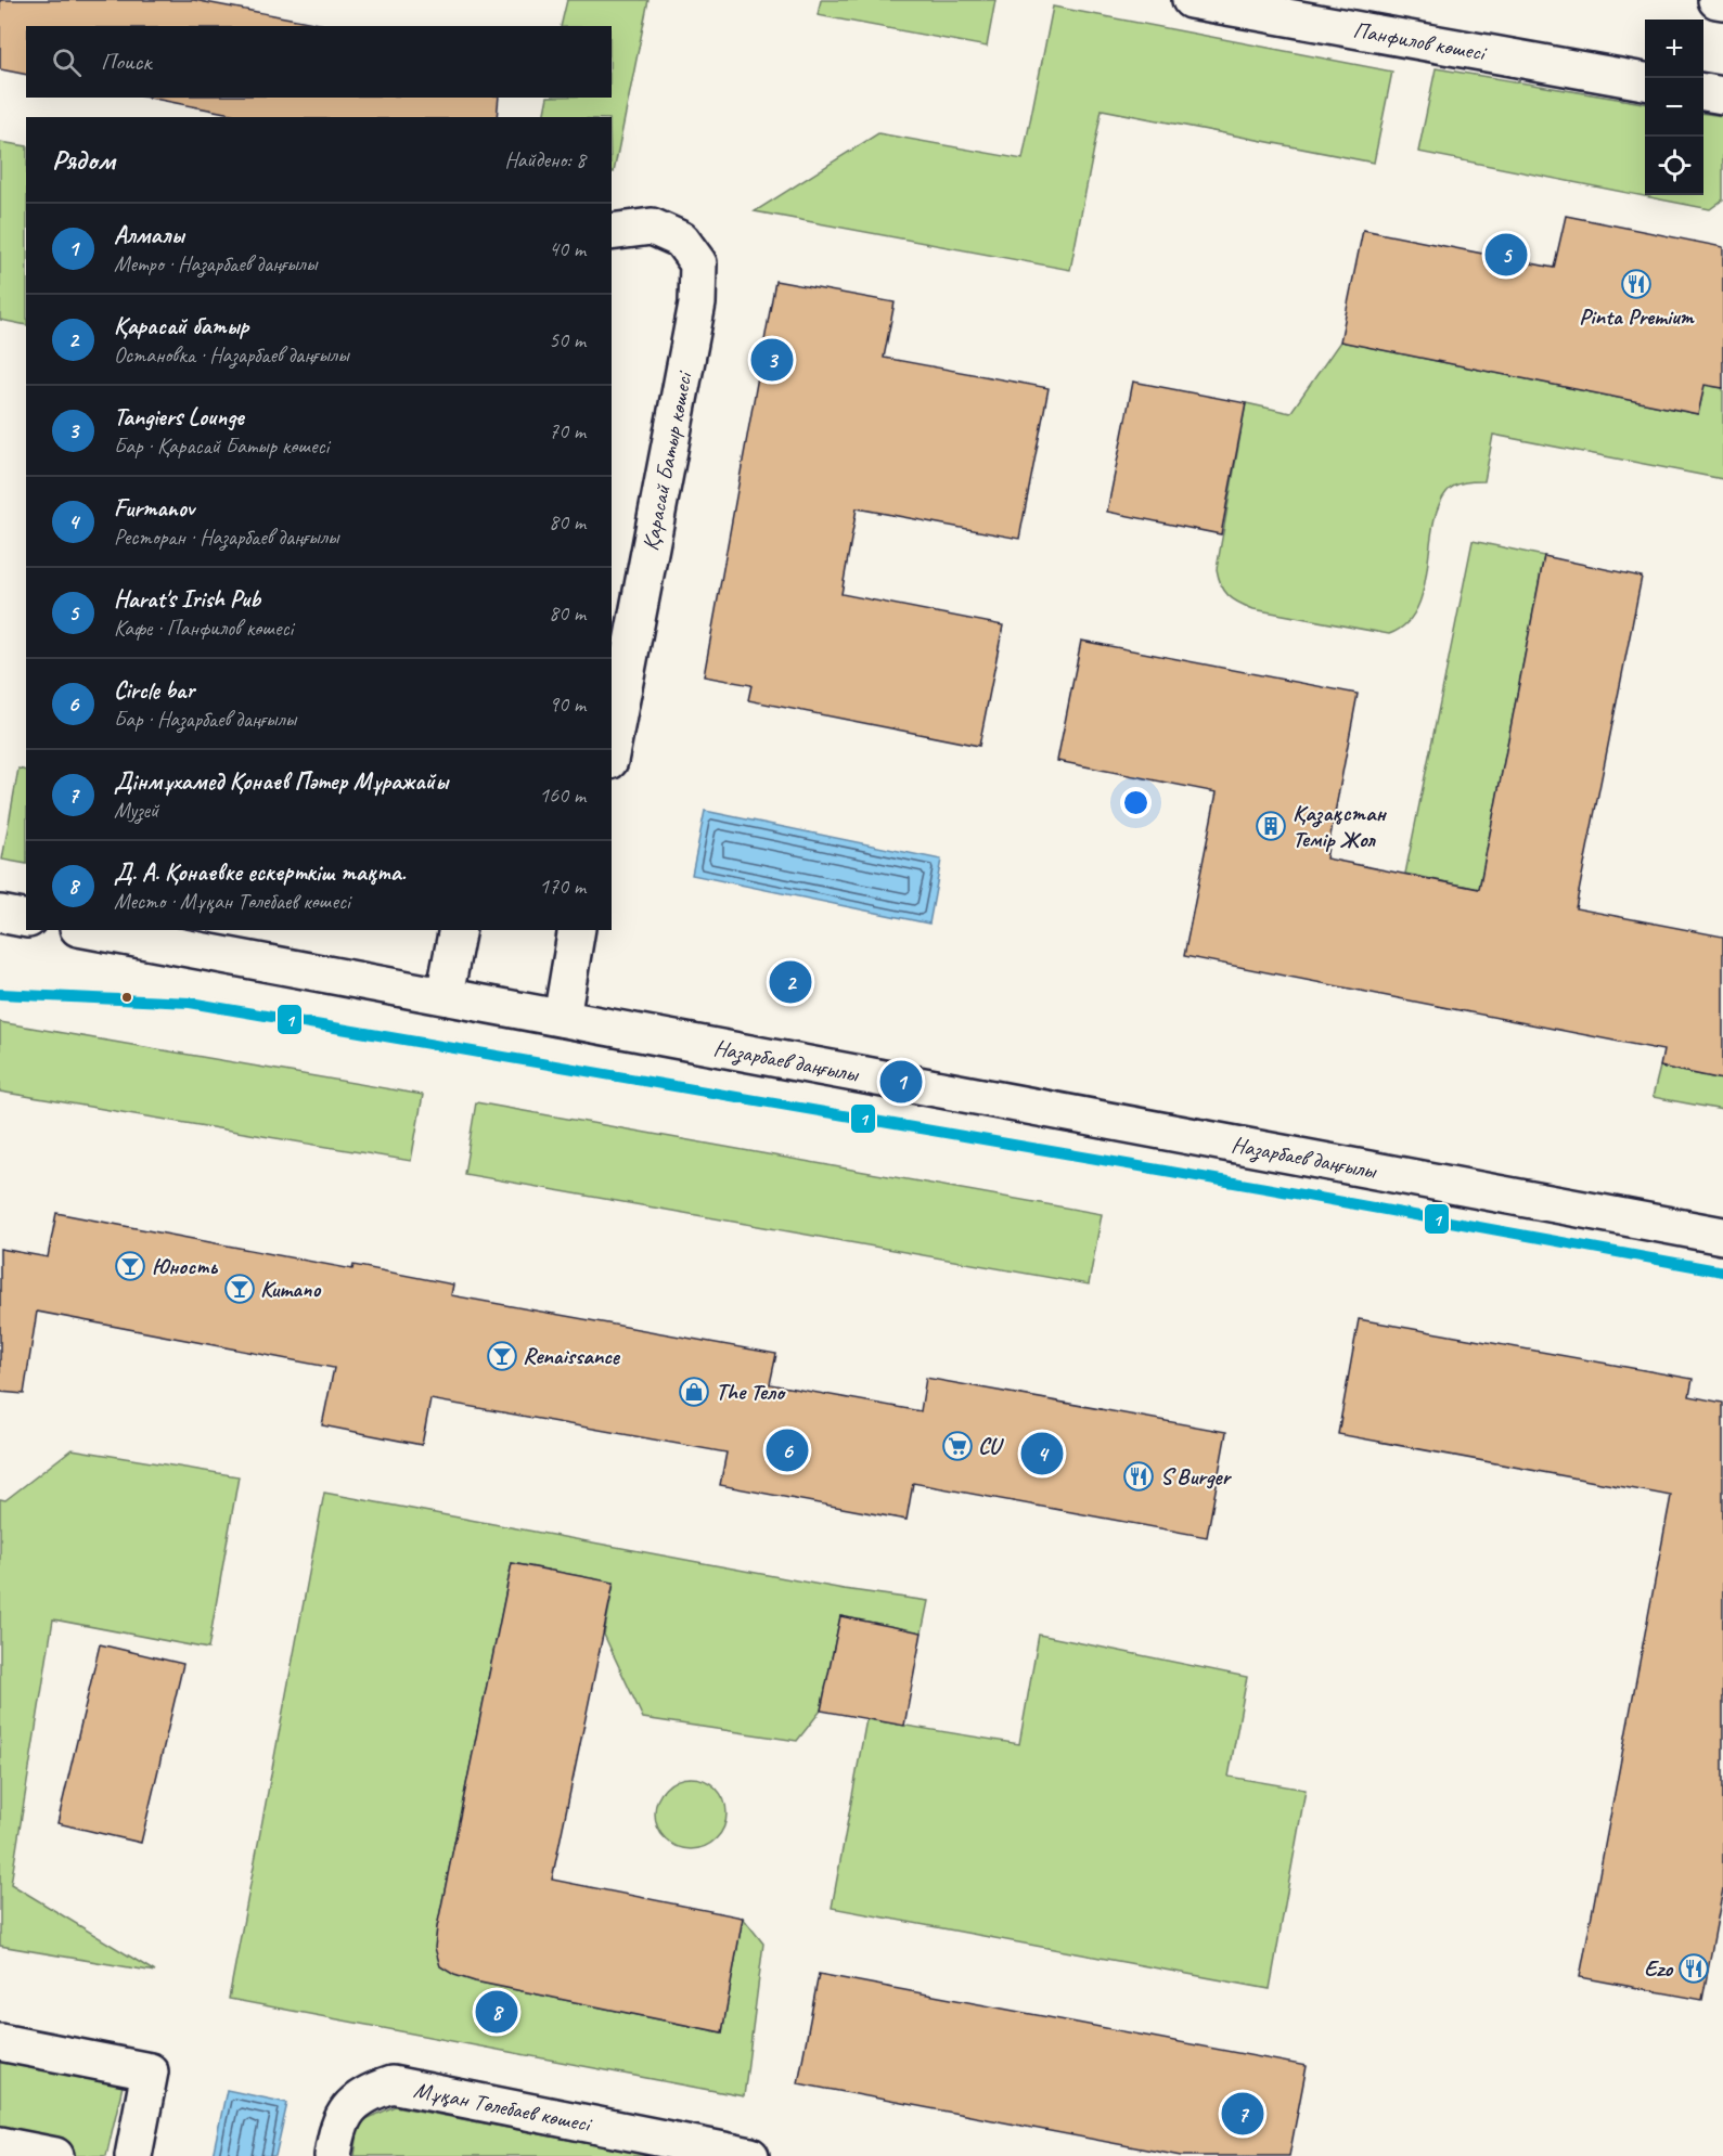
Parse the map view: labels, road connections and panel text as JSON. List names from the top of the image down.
{
  "streets": {
    "street": [
      "Панфилов көшесі",
      "Қарасай Батыр көшесі",
      "Назарбаев даңғылы",
      "Мұқан Төлебаев көшесі"
    ]
  },
  "places": {
    "restaurant": ["Pinta Premium", "S Burger", "Ezo"],
    "building": ["Қазақстан Темір Жол"],
    "bar": ["Юность", "Kumano", "Renaissance"],
    "shop": ["The Тело"],
    "supermarket": ["CU"]
  },
  "lines": ["transit line 1"],
  "page": {
    "map_buttons": ["+", "−"],
    "search": "Поиск",
    "heading": ["Рядом", "Найдено: 8"],
    "list": [
      {
        "mark": "1",
        "name": "Алмалы",
        "note": "Метро · Назарбаев даңғылы",
        "value": "40 m"
      },
      {
        "mark": "2",
        "name": "Қарасай батыр",
        "note": "Остановка · Назарбаев даңғылы",
        "value": "50 m"
      },
      {
        "mark": "3",
        "name": "Tangiers Lounge",
        "note": "Бар · Қарасай Батыр көшесі",
        "value": "70 m"
      },
      {
        "mark": "4",
        "name": "Furmanov",
        "note": "Ресторан · Назарбаев даңғылы",
        "value": "80 m"
      },
      {
        "mark": "5",
        "name": "Harat's Irish Pub",
        "note": "Кафе · Панфилов көшесі",
        "value": "80 m"
      },
      {
        "mark": "6",
        "name": "Circle bar",
        "note": "Бар · Назарбаев даңғылы",
        "value": "90 m"
      },
      {
        "mark": "7",
        "name": "Дінмұхамед Қонаев Пәтер Мұражайы",
        "note": "Музей",
        "value": "160 m"
      },
      {
        "mark": "8",
        "name": "Д. А. Қонаевке ескерткіш тақта.",
        "note": "Место · Мұқан Төлебаев көшесі",
        "value": "170 m"
      }
    ],
    "pins": [
      "5",
      "3",
      "2",
      "1",
      "6",
      "4",
      "8",
      "7"
    ]
  }
}
